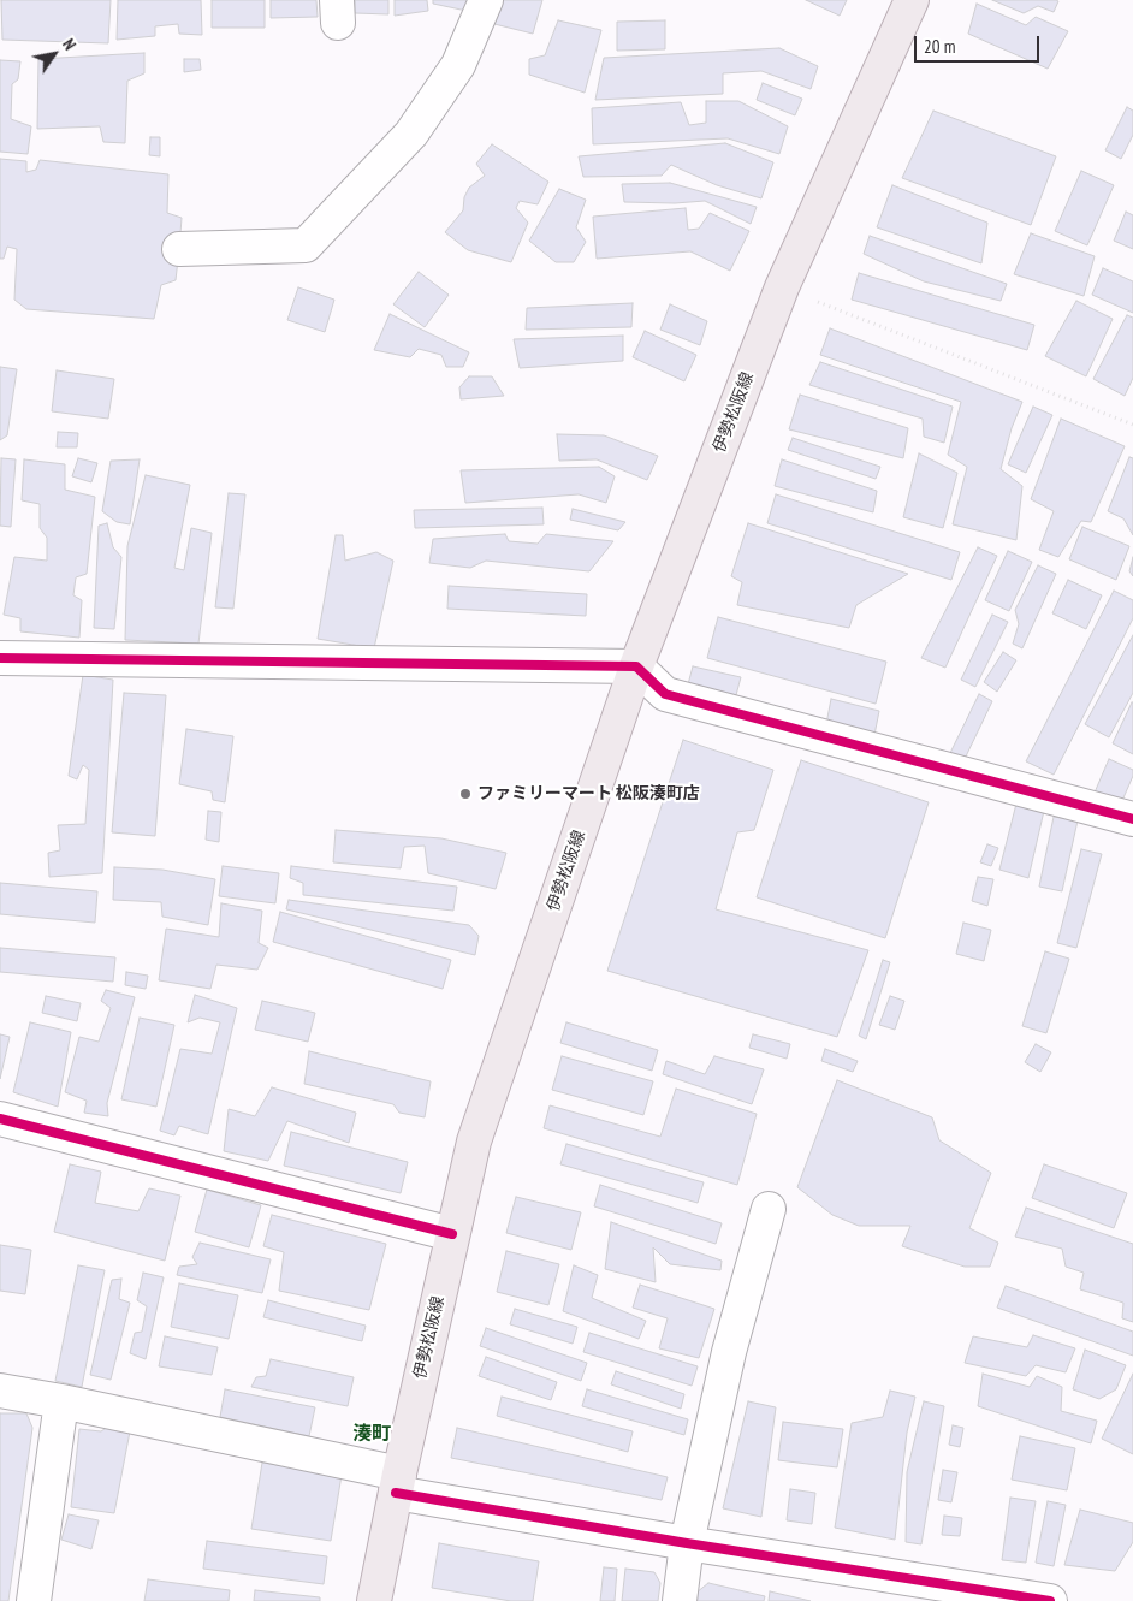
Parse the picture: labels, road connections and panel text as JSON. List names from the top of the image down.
{
  "streets": {
    "main road": ["伊勢松阪線"]
  },
  "districts": ["湊町"],
  "places": ["ファミリーマート 松阪湊町店"],
  "scale_bar": "20 m",
  "north": "top right"
}
